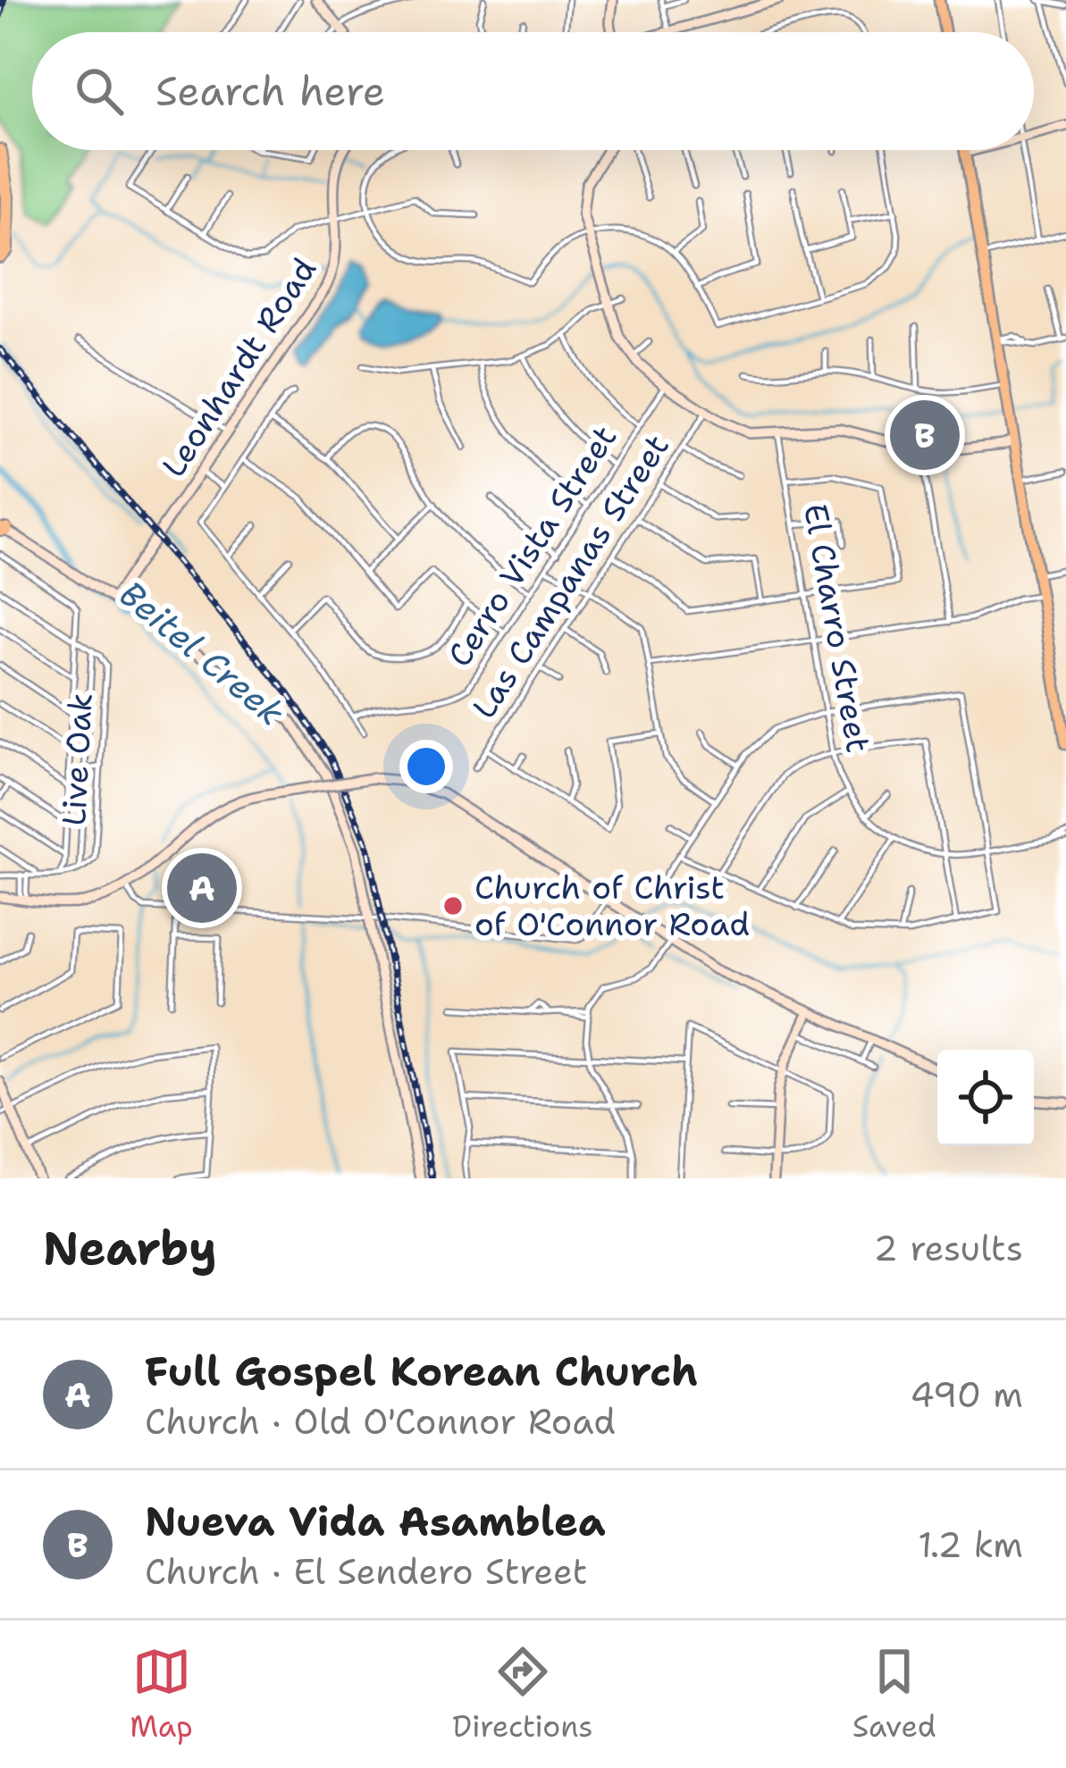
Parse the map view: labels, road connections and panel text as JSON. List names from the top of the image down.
{
  "streets": {
    "street": [
      "Leonhardt Road",
      "Cerro Vista Street",
      "Las Campanas Street",
      "El Charro Street",
      "Live Oak"
    ]
  },
  "water": ["Beitel Creek"],
  "places": ["Church of Christ of O'Connor Road"],
  "page": {
    "search": "Search here",
    "pins": ["B", "A"],
    "heading": ["Nearby", "2 results"],
    "list": [
      {
        "mark": "A",
        "name": "Full Gospel Korean Church",
        "note": "Church · Old O'Connor Road",
        "value": "490 m"
      },
      {
        "mark": "B",
        "name": "Nueva Vida Asamblea",
        "note": "Church · El Sendero Street",
        "value": "1.2 km"
      }
    ],
    "nav": ["Map", "Directions", "Saved"]
  }
}
